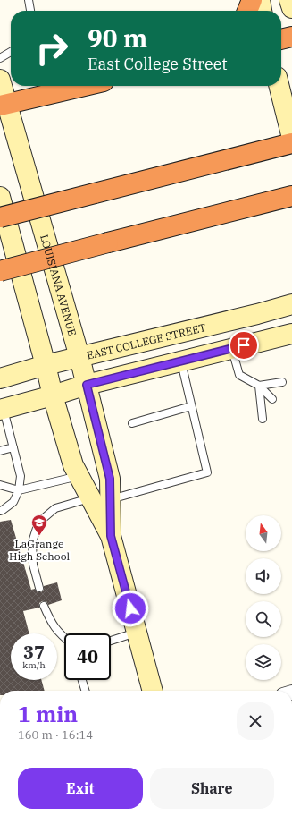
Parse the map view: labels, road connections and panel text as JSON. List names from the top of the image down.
{
  "streets": {
    "street": ["LOUISIANA AVENUE", "EAST COLLEGE STREET"]
  },
  "crossings": [
    ["LOUISIANA AVENUE", "EAST COLLEGE STREET"]
  ],
  "places": {
    "school or university": ["LaGrange High School"]
  },
  "north": "top",
  "page": {
    "turn": ["90 m", "East College Street"],
    "speed": "37 km/h",
    "limit": "40",
    "heading": ["1 min", "160 m · 16:14"],
    "buttons": ["Exit", "Share"]
  }
}
